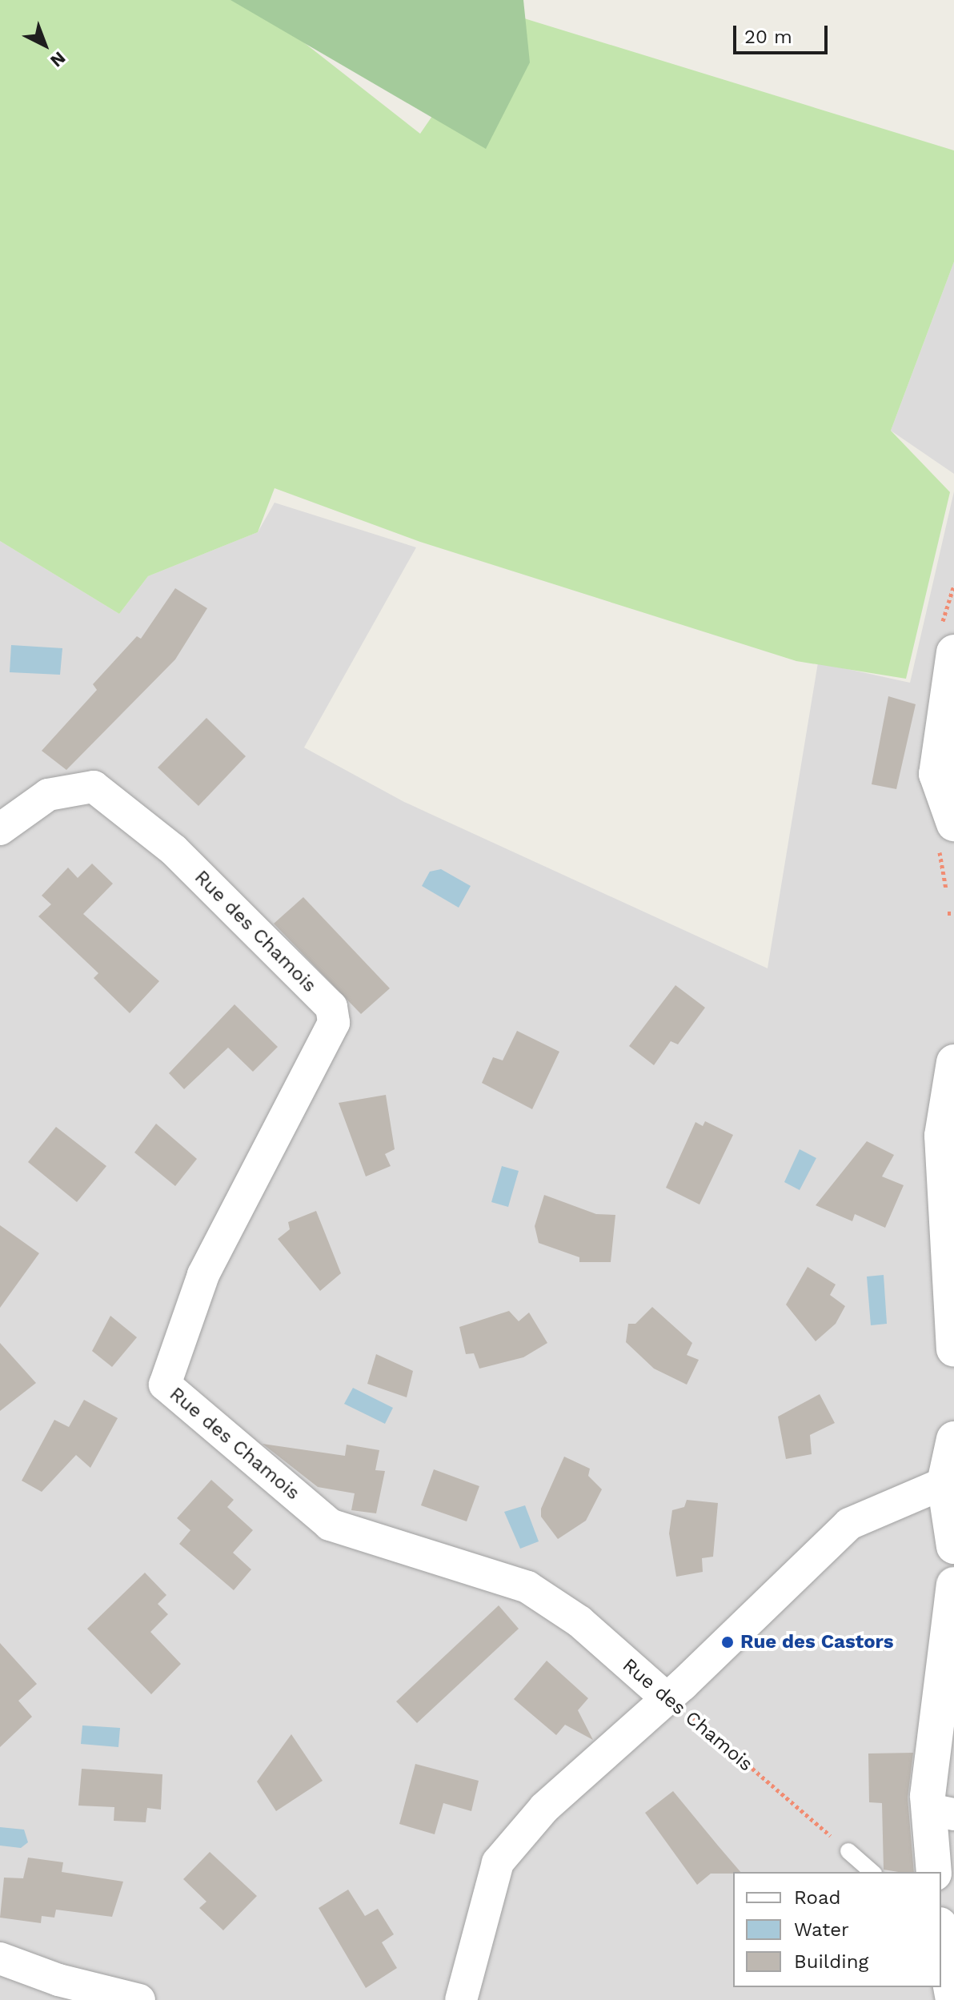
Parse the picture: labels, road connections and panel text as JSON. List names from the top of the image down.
{
  "streets": {
    "street": ["Rue des Chamois"]
  },
  "places": ["Rue des Castors"],
  "legend": ["Road", "Water", "Building"],
  "scale_bar": "20 m",
  "north": "bottom right"
}
